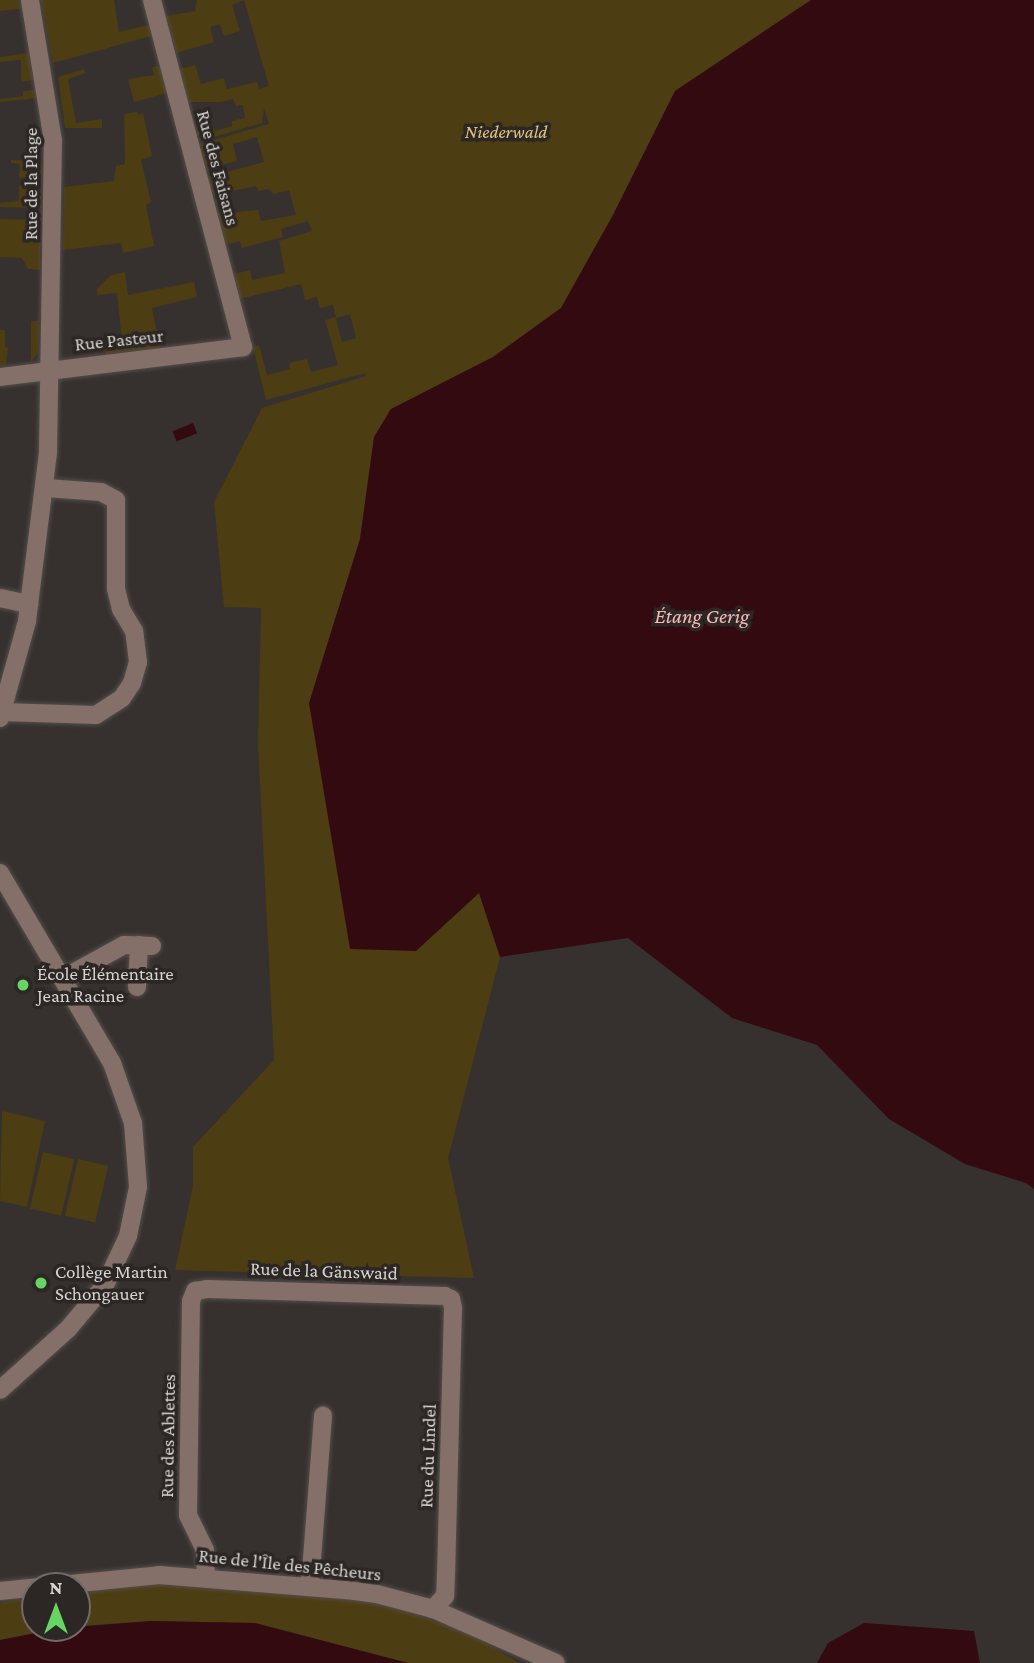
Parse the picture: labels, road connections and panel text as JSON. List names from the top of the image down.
{
  "streets": {
    "street": [
      "Rue des Faisans",
      "Rue de la Plage",
      "Rue Pasteur",
      "Rue de la Gänswaid",
      "Rue des Ablettes",
      "Rue du Lindel",
      "Rue de l'Île des Pêcheurs"
    ]
  },
  "crossings": [
    ["Rue des Faisans", "Rue Pasteur"],
    ["Rue de la Plage", "Rue Pasteur"],
    ["Rue de la Gänswaid", "Rue des Ablettes"],
    ["Rue de la Gänswaid", "Rue du Lindel"],
    ["Rue des Ablettes", "Rue de l'Île des Pêcheurs"],
    ["Rue du Lindel", "Rue de l'Île des Pêcheurs"]
  ],
  "water": ["Étang Gerig"],
  "parks": ["Niederwald"],
  "places": ["École Élémentaire Jean Racine", "Collège Martin Schongauer"],
  "north": "top"
}
